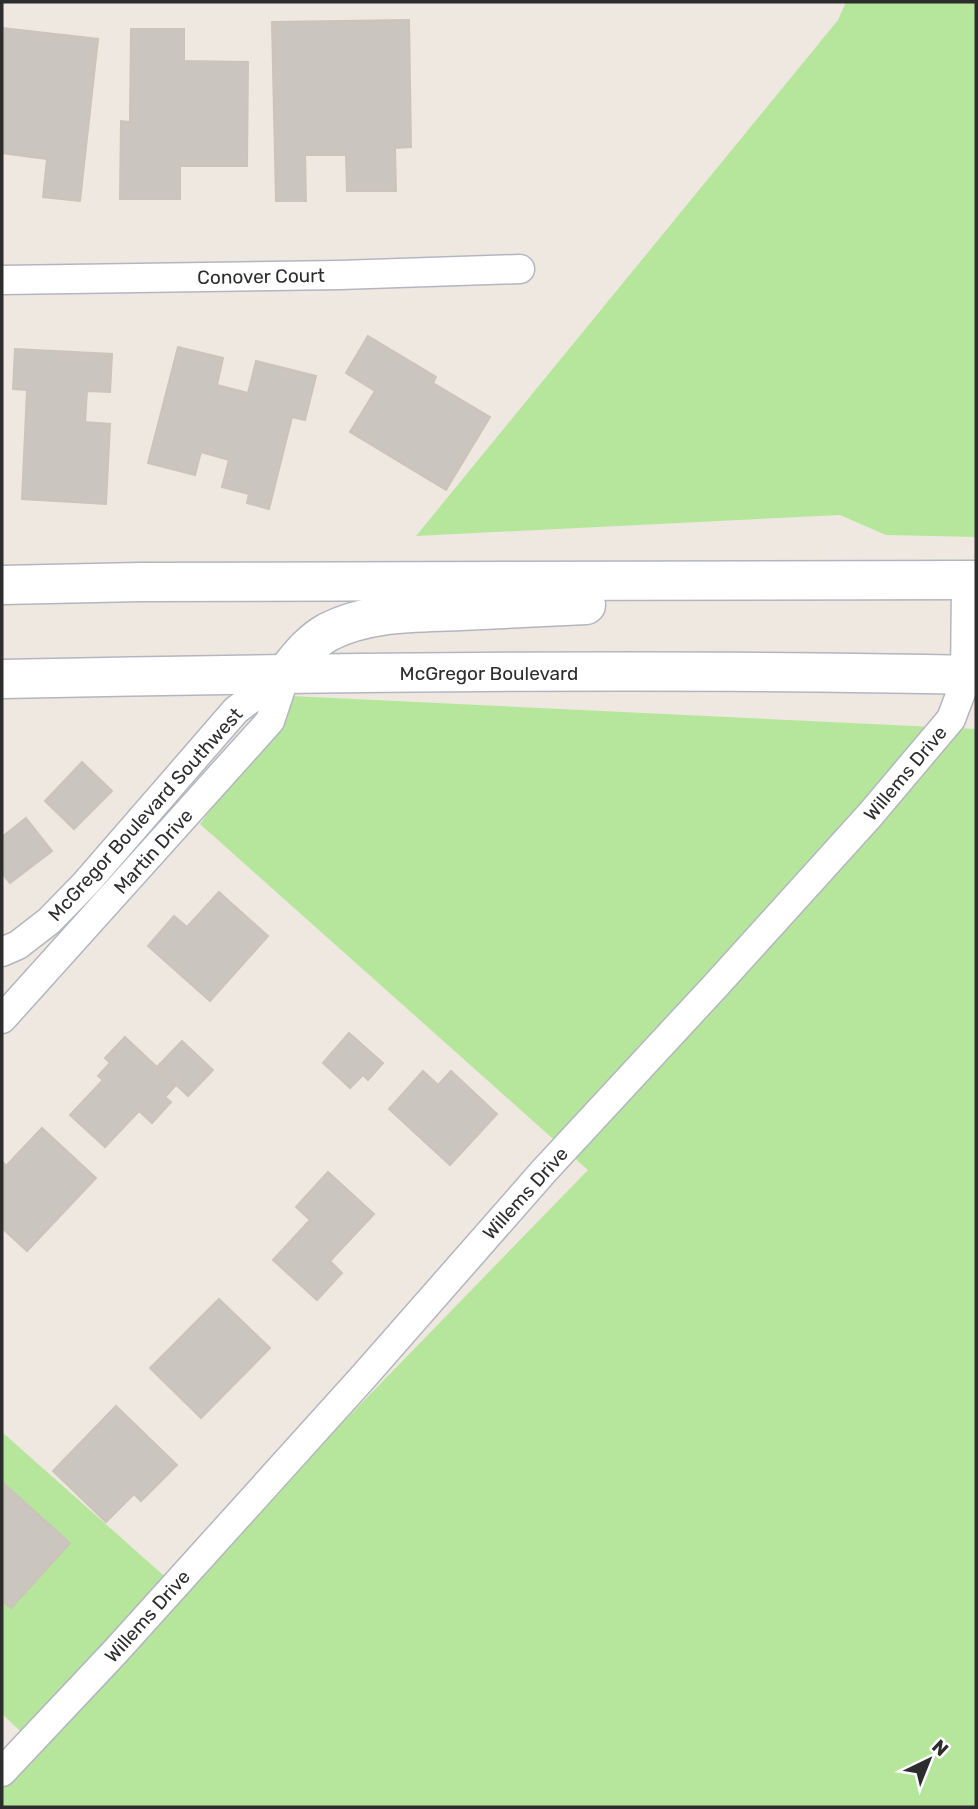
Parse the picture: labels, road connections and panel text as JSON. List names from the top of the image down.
{
  "streets": {
    "main road": ["McGregor Boulevard"],
    "street": [
      "Conover Court",
      "Willems Drive",
      "McGregor Boulevard Southwest",
      "Martin Drive"
    ]
  },
  "crossings": [
    ["McGregor Boulevard", "Willems Drive"],
    ["McGregor Boulevard", "McGregor Boulevard Southwest"],
    ["McGregor Boulevard", "Martin Drive"],
    ["McGregor Boulevard Southwest", "Martin Drive"]
  ],
  "north": "top right"
}
